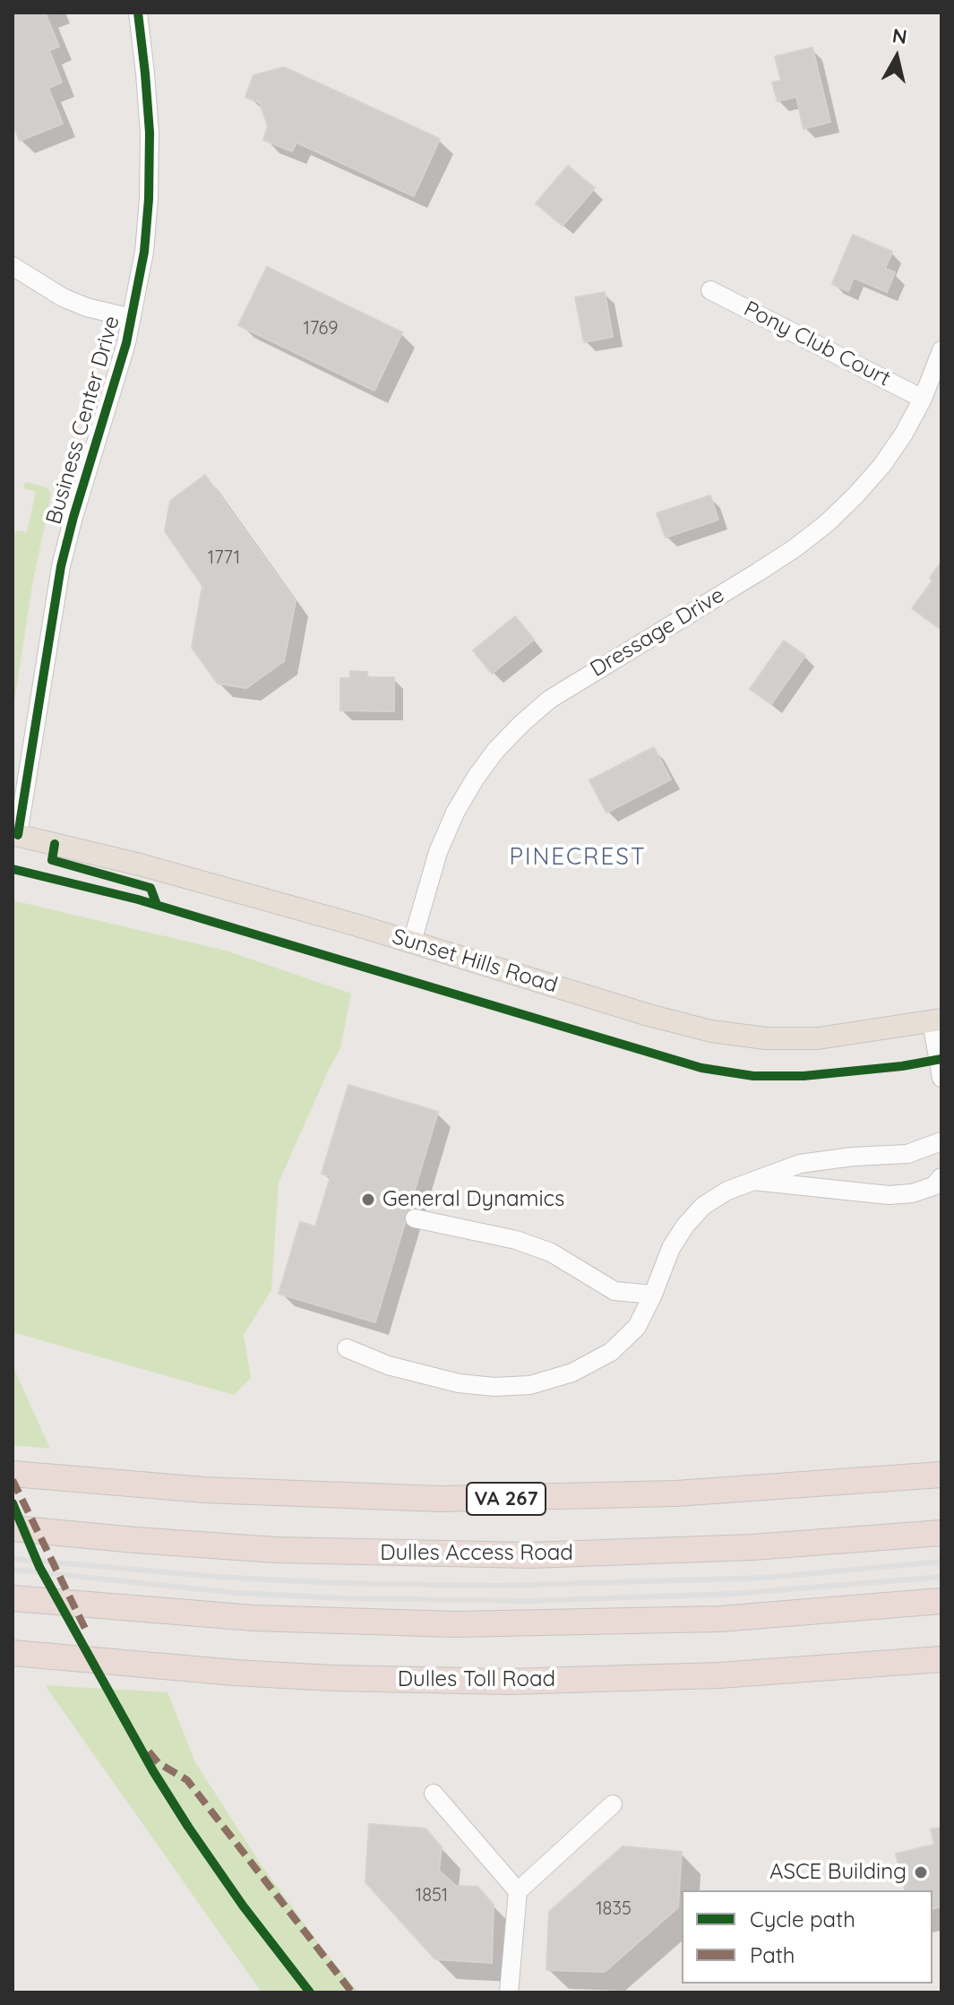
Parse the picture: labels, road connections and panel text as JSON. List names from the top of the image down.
{
  "streets": {
    "highway": ["VA 267", "Dulles Access Road", "Dulles Toll Road"],
    "main road": ["Sunset Hills Road"],
    "street": ["Pony Club Court", "Business Center Drive", "Dressage Drive"]
  },
  "crossings": [
    ["Pony Club Court", "Dressage Drive"],
    ["Business Center Drive", "Sunset Hills Road"],
    ["Dressage Drive", "Sunset Hills Road"]
  ],
  "districts": ["PINECREST"],
  "places": ["General Dynamics", "ASCE Building"],
  "house_numbers": [
    "1769",
    "1771",
    "1851",
    "1835"
  ],
  "legend": ["Cycle path", "Path"],
  "north": "top"
}
